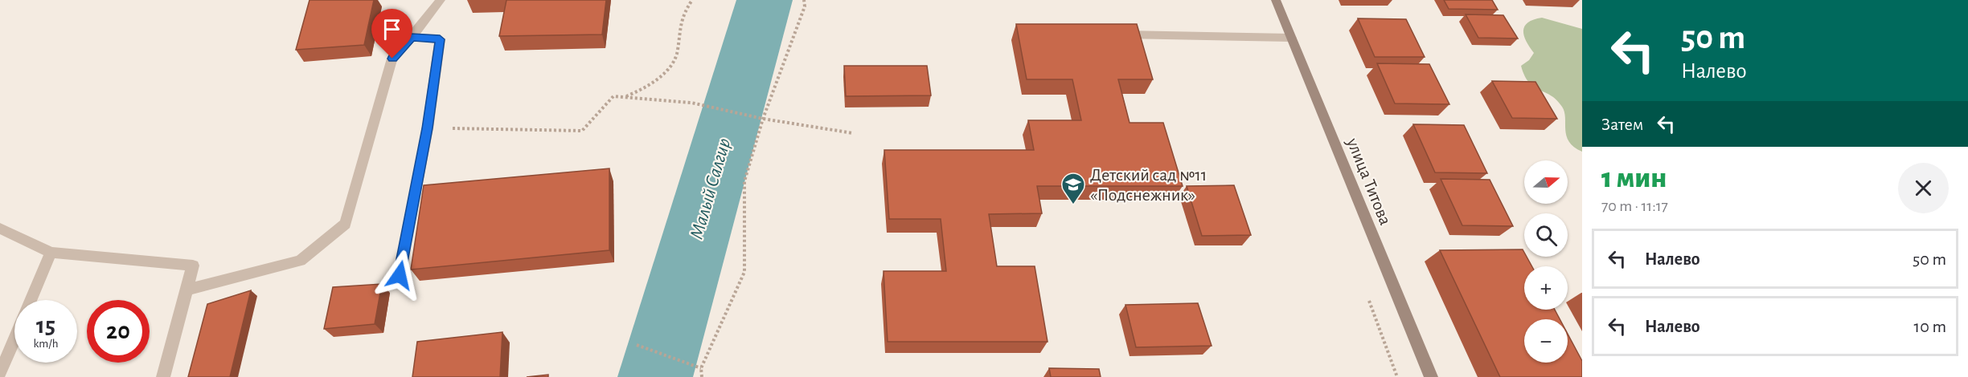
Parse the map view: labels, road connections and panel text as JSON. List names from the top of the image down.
{
  "streets": {
    "main road": ["улица Титова"]
  },
  "water": ["Малый Салгир"],
  "places": {
    "school or university": ["Детский сад №11 «Подснежник»"]
  },
  "north": "right",
  "page": {
    "turn": ["50 m", "Налево"],
    "then": "Затем",
    "heading": ["1 мин", "70 m · 11:17"],
    "map_buttons": ["+", "−"],
    "list": [
      {
        "name": "Налево",
        "value": "50 m"
      },
      {
        "name": "Налево",
        "value": "10 m"
      }
    ],
    "speed": "15 km/h",
    "limit": "20"
  }
}
